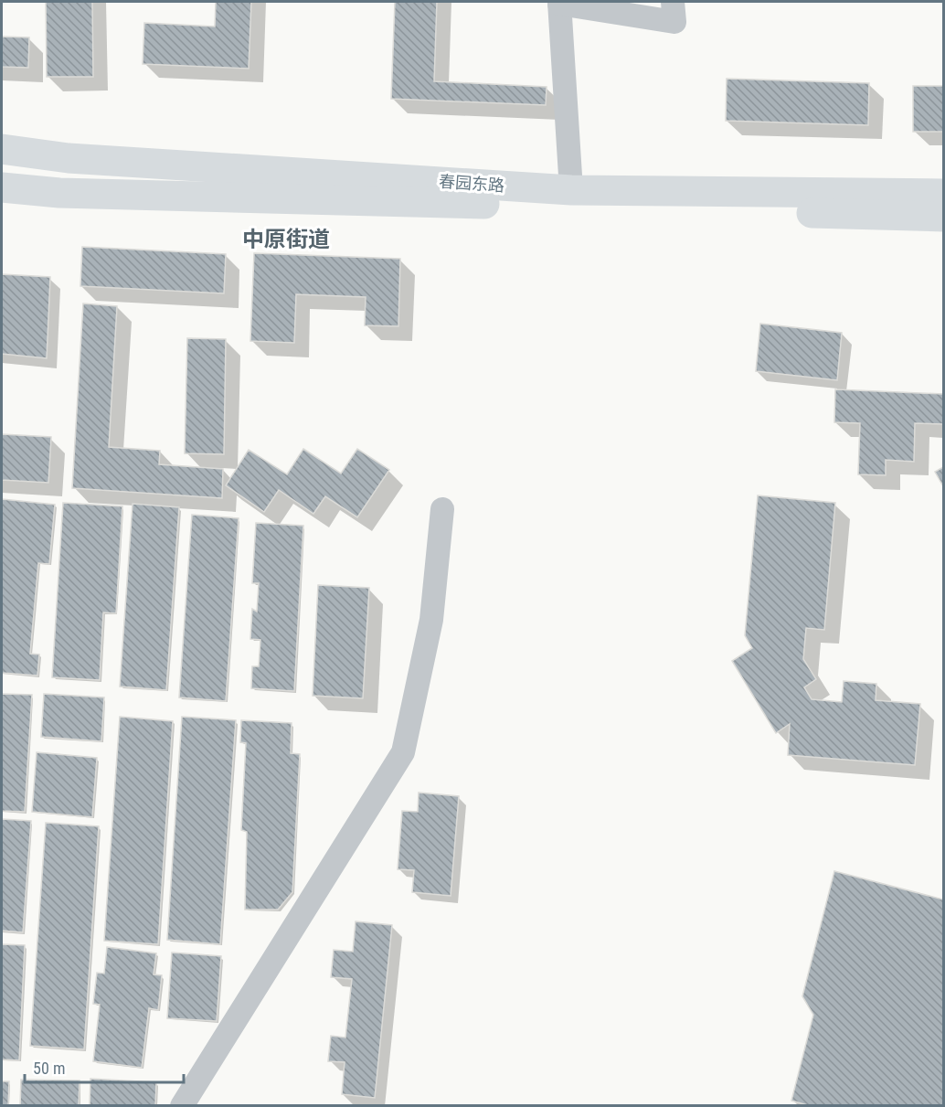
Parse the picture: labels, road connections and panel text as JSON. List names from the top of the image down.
{
  "streets": {
    "main road": ["春园东路"]
  },
  "districts": ["中原街道"],
  "scale_bar": "50 m"
}
